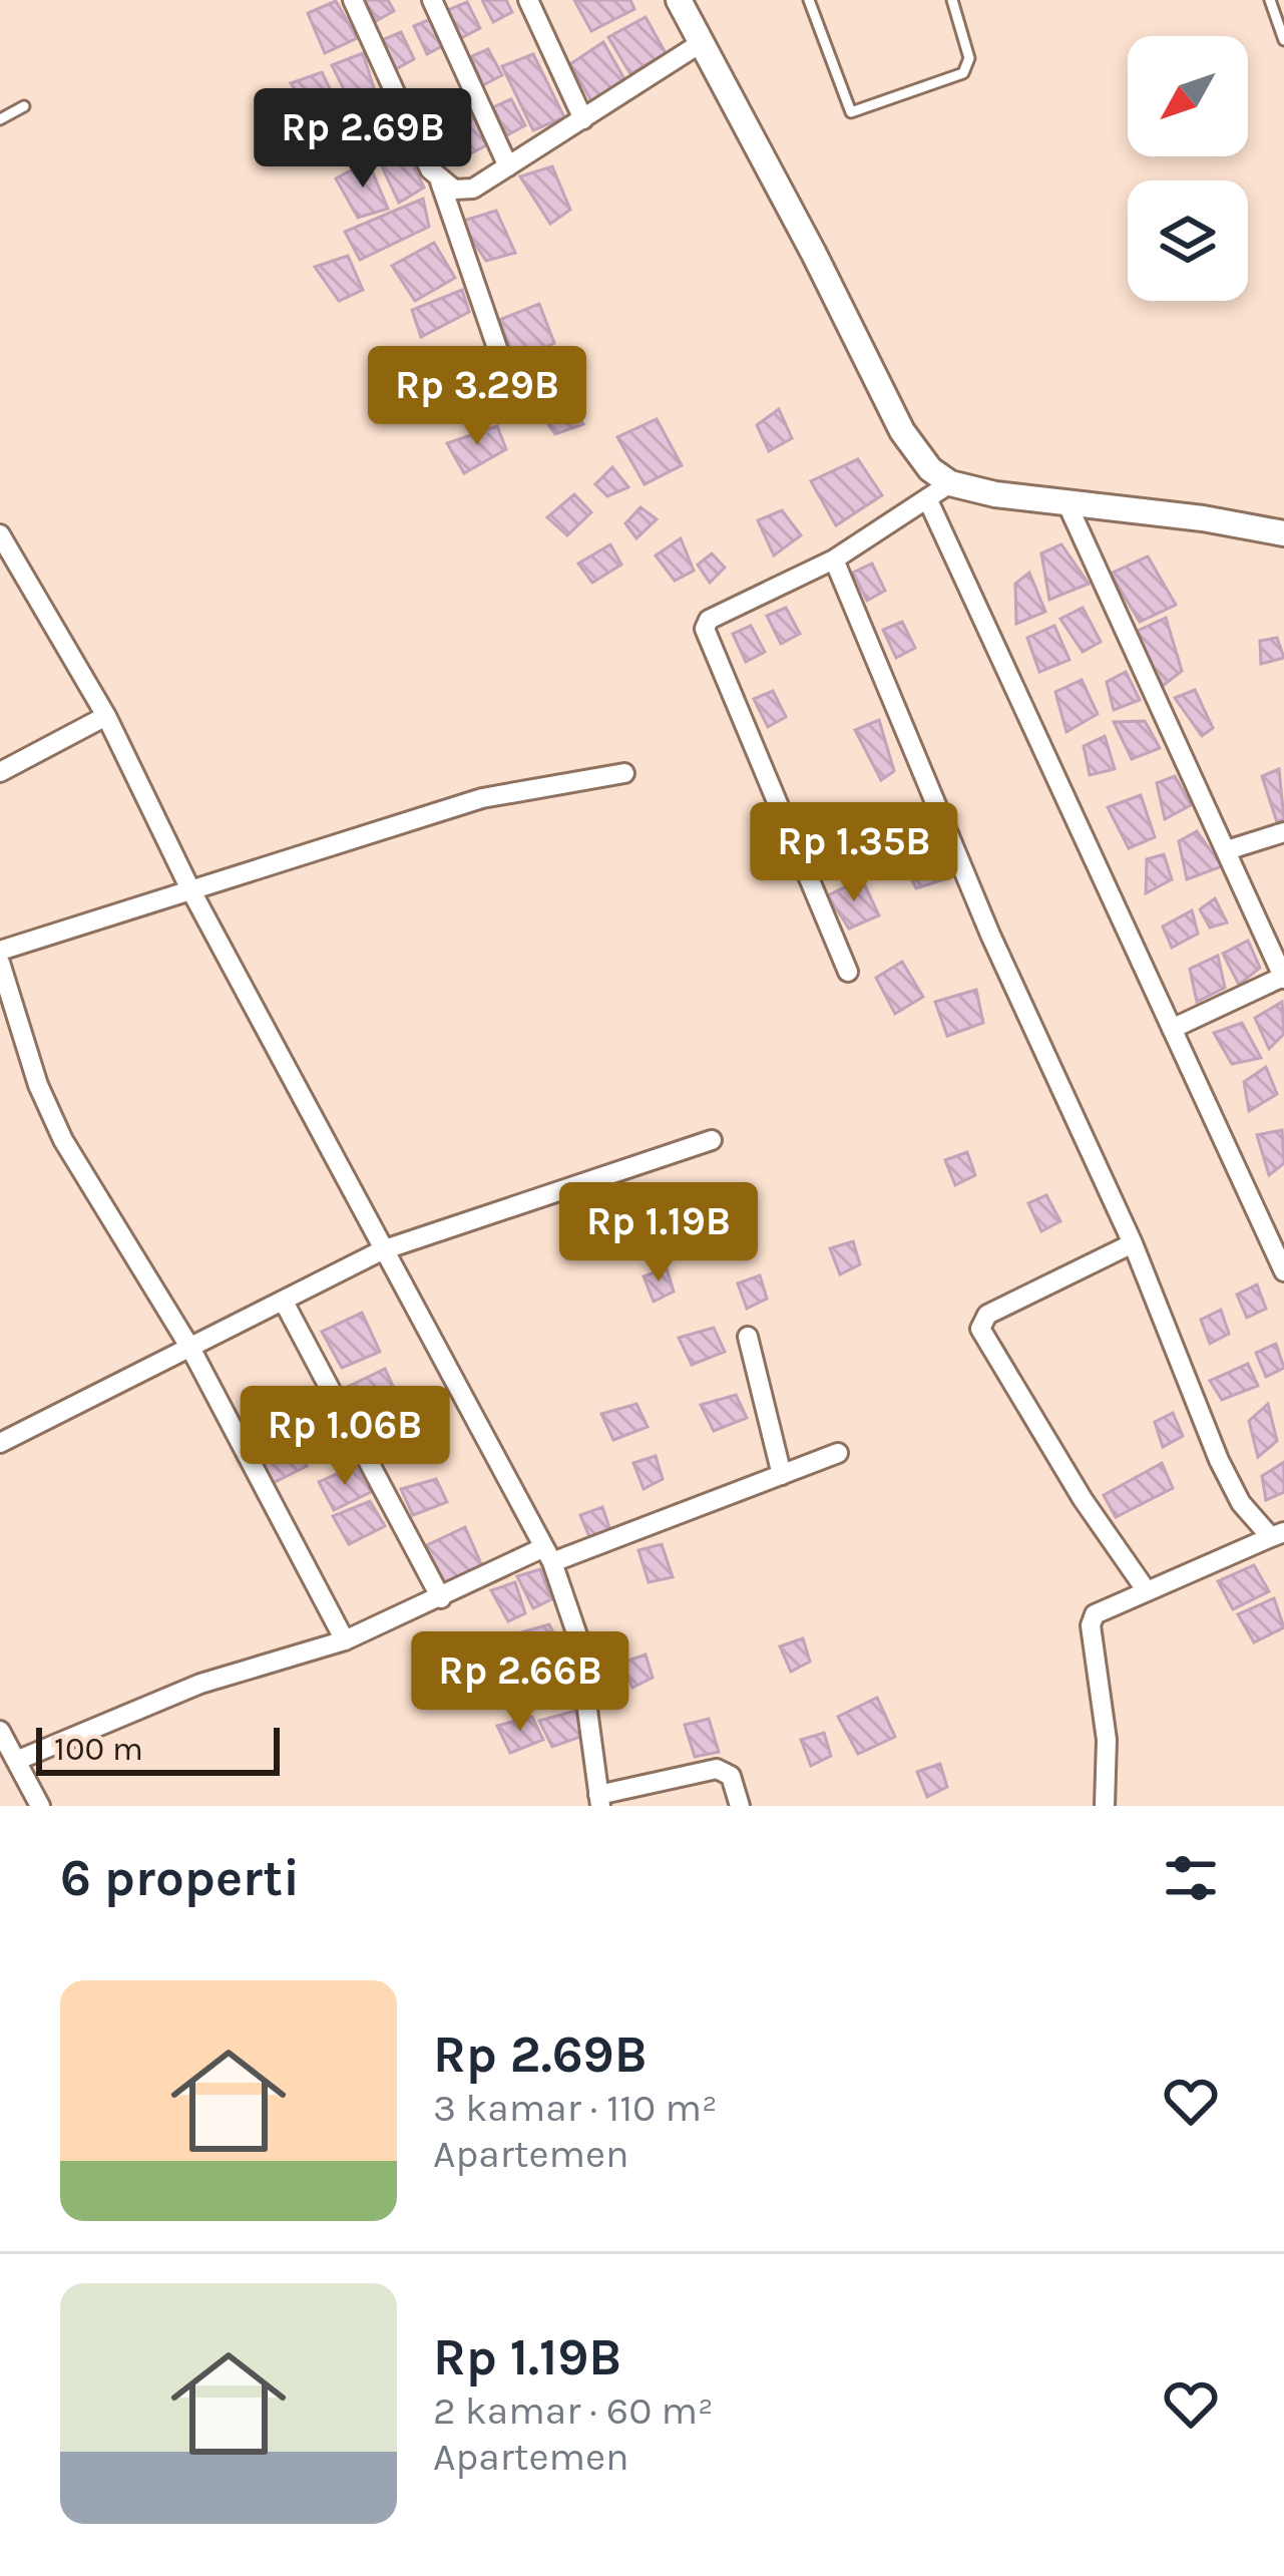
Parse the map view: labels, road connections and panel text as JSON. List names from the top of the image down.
{
  "scale_bar": "100 m",
  "north": "bottom left",
  "page": {
    "price": [
      "Rp 2.69B",
      "Rp 3.29B",
      "Rp 1.35B",
      "Rp 1.19B",
      "Rp 1.06B",
      "Rp 2.66B"
    ],
    "scale": "100 m",
    "heading": "6 properti",
    "list": [
      {
        "name": "Rp 2.69B",
        "note": "3 kamar · 110 m² · Apartemen"
      },
      {
        "name": "Rp 1.19B",
        "note": "2 kamar · 60 m² · Apartemen"
      }
    ]
  }
}
